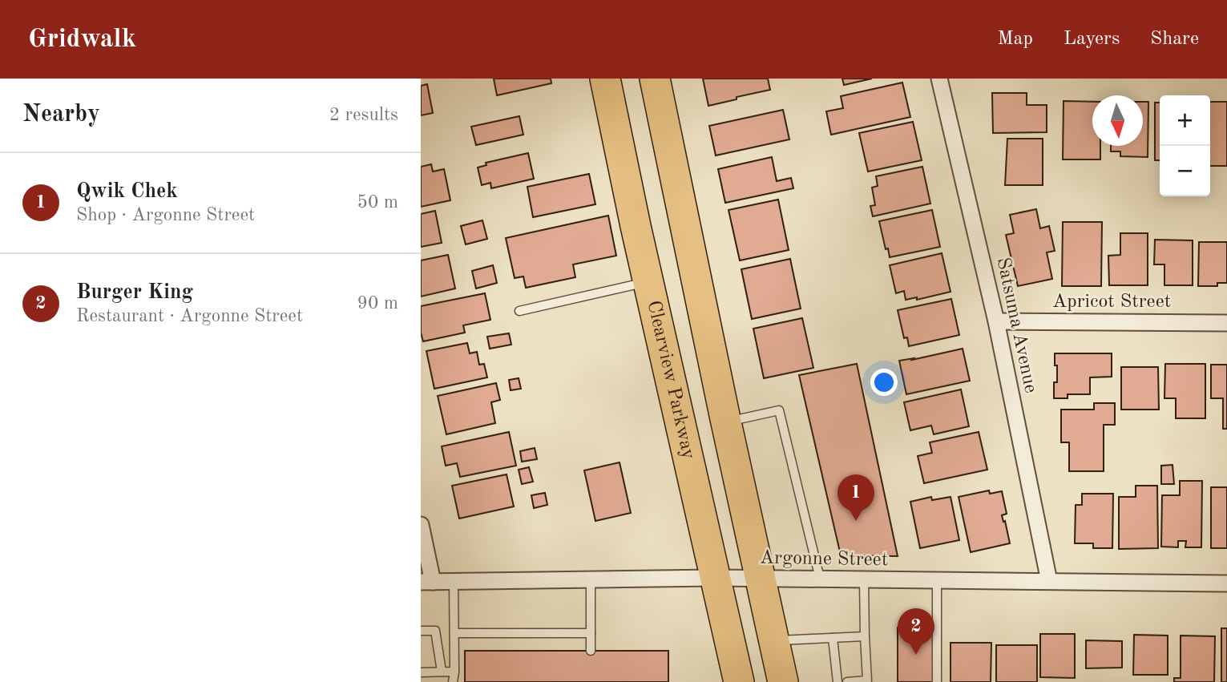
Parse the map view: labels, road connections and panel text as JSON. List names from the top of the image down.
{
  "streets": {
    "highway": ["Clearview Parkway"],
    "street": ["Apricot Street", "Satsuma Avenue", "Argonne Street"]
  },
  "crossings": [
    ["Apricot Street", "Satsuma Avenue"],
    ["Satsuma Avenue", "Argonne Street"],
    ["Clearview Parkway", "Argonne Street"]
  ],
  "north": "bottom",
  "page": {
    "header": "Gridwalk",
    "nav": ["Map", "Layers", "Share"],
    "heading": ["Nearby", "2 results"],
    "map_buttons": ["+", "−"],
    "list": [
      {
        "mark": "1",
        "name": "Qwik Chek",
        "note": "Shop · Argonne Street",
        "value": "50 m"
      },
      {
        "mark": "2",
        "name": "Burger King",
        "note": "Restaurant · Argonne Street",
        "value": "90 m"
      }
    ],
    "pins": ["1", "2"]
  }
}
